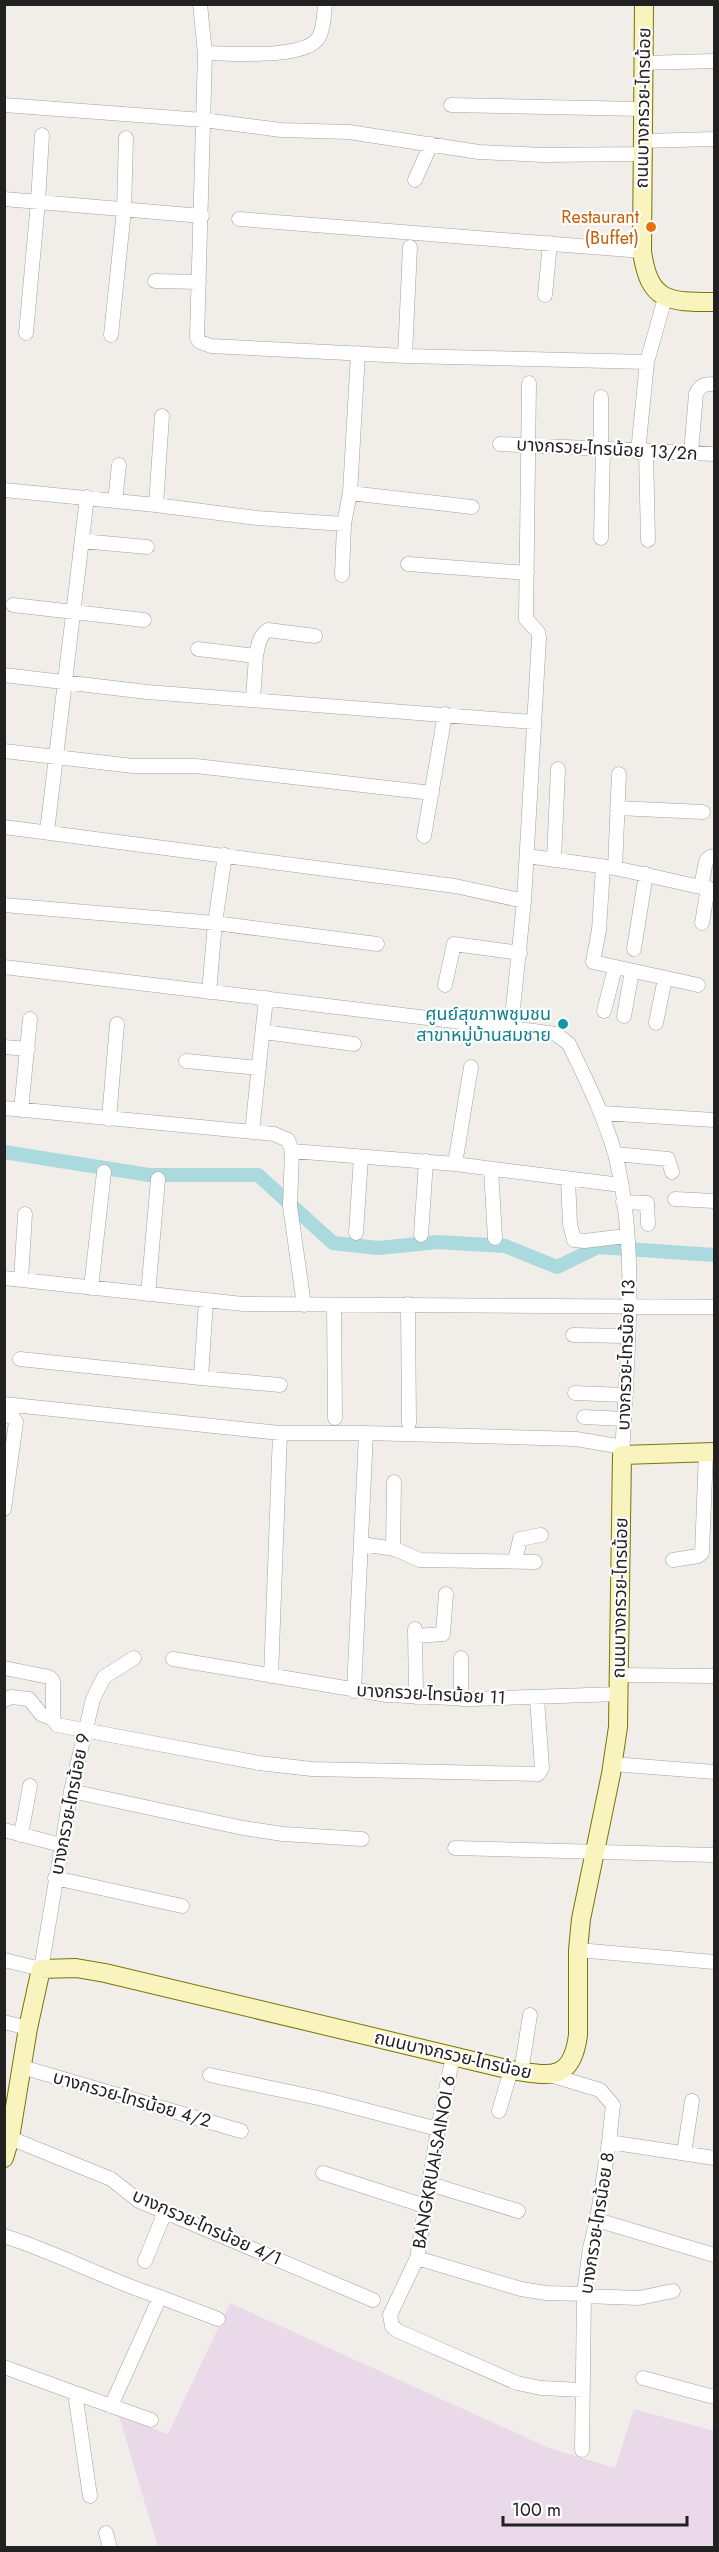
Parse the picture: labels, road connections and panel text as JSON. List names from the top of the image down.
{
  "streets": {
    "main road": ["ถนนบางกรวย-ไทรน้อย"],
    "street": [
      "บางกรวย-ไทรน้อย 13/2ก",
      "บางกรวย-ไทรน้อย 13",
      "บางกรวย-ไทรน้อย 11",
      "บางกรวย-ไทรน้อย 9",
      "บางกรวย-ไทรน้อย 4/2",
      "BANGKRUAI-SAINOI 6",
      "บางกรวย-ไทรน้อย 8",
      "บางกรวย-ไทรน้อย 4/1"
    ]
  },
  "crossings": [
    ["ถนนบางกรวย-ไทรน้อย", "บางกรวย-ไทรน้อย 13"],
    ["ถนนบางกรวย-ไทรน้อย", "บางกรวย-ไทรน้อย 11"],
    ["ถนนบางกรวย-ไทรน้อย", "บางกรวย-ไทรน้อย 9"],
    ["ถนนบางกรวย-ไทรน้อย", "BANGKRUAI-SAINOI 6"],
    ["ถนนบางกรวย-ไทรน้อย", "บางกรวย-ไทรน้อย 8"],
    ["BANGKRUAI-SAINOI 6", "บางกรวย-ไทรน้อย 8"]
  ],
  "places": ["Restaurant (Buffet)", "ศูนย์สุขภาพชุมชน สาขาหมู่บ้านสมชาย"],
  "scale_bar": "100 m"
}
